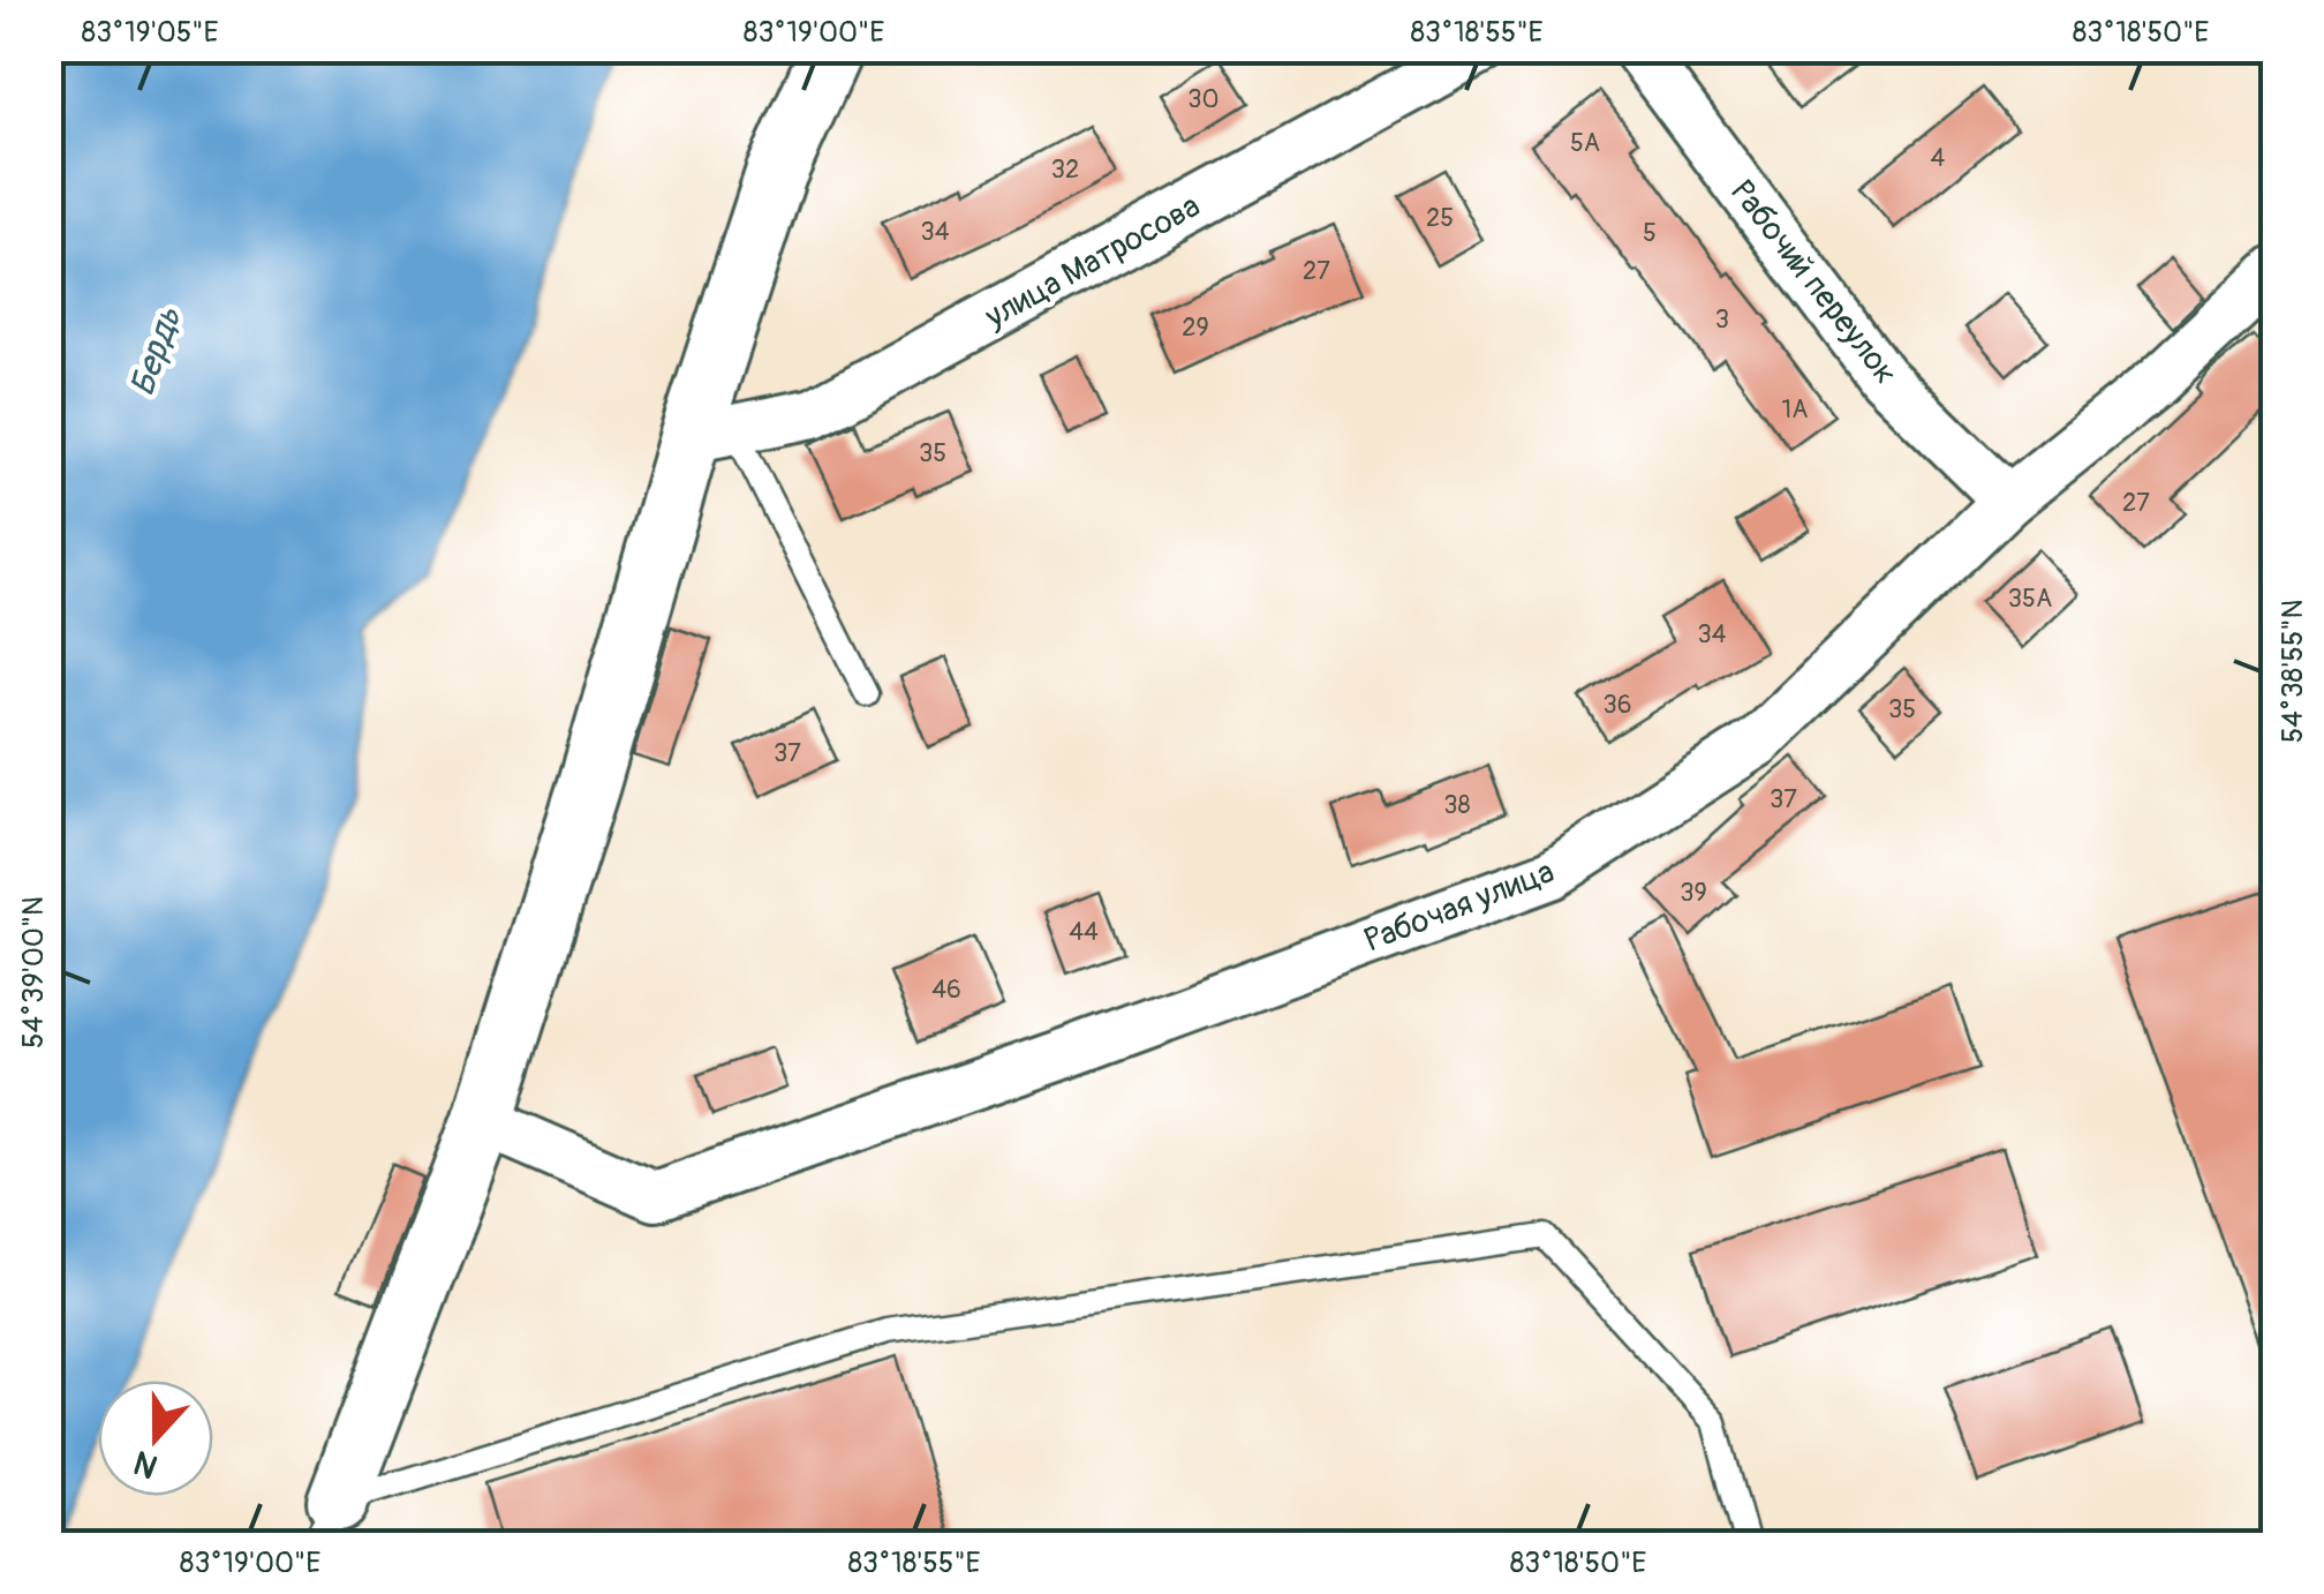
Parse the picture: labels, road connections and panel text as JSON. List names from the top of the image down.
{
  "streets": {
    "street": ["улица Матросова", "Рабочий переулок", "Рабочая улица"]
  },
  "crossings": [
    ["Рабочий переулок", "Рабочая улица"]
  ],
  "water": ["Бердь"],
  "house_numbers": [
    "30",
    "5А",
    "4",
    "32",
    "25",
    "34",
    "5",
    "27",
    "3",
    "29",
    "1А",
    "35",
    "27",
    "35А",
    "34",
    "36",
    "35",
    "37",
    "37",
    "38",
    "39",
    "44",
    "46"
  ],
  "north": "bottom",
  "coordinates": [
    "83°19'05\"E",
    "83°19'00\"E",
    "83°18'55\"E",
    "83°18'50\"E",
    "54°38'55\"N",
    "54°39'00\"N"
  ]
}
